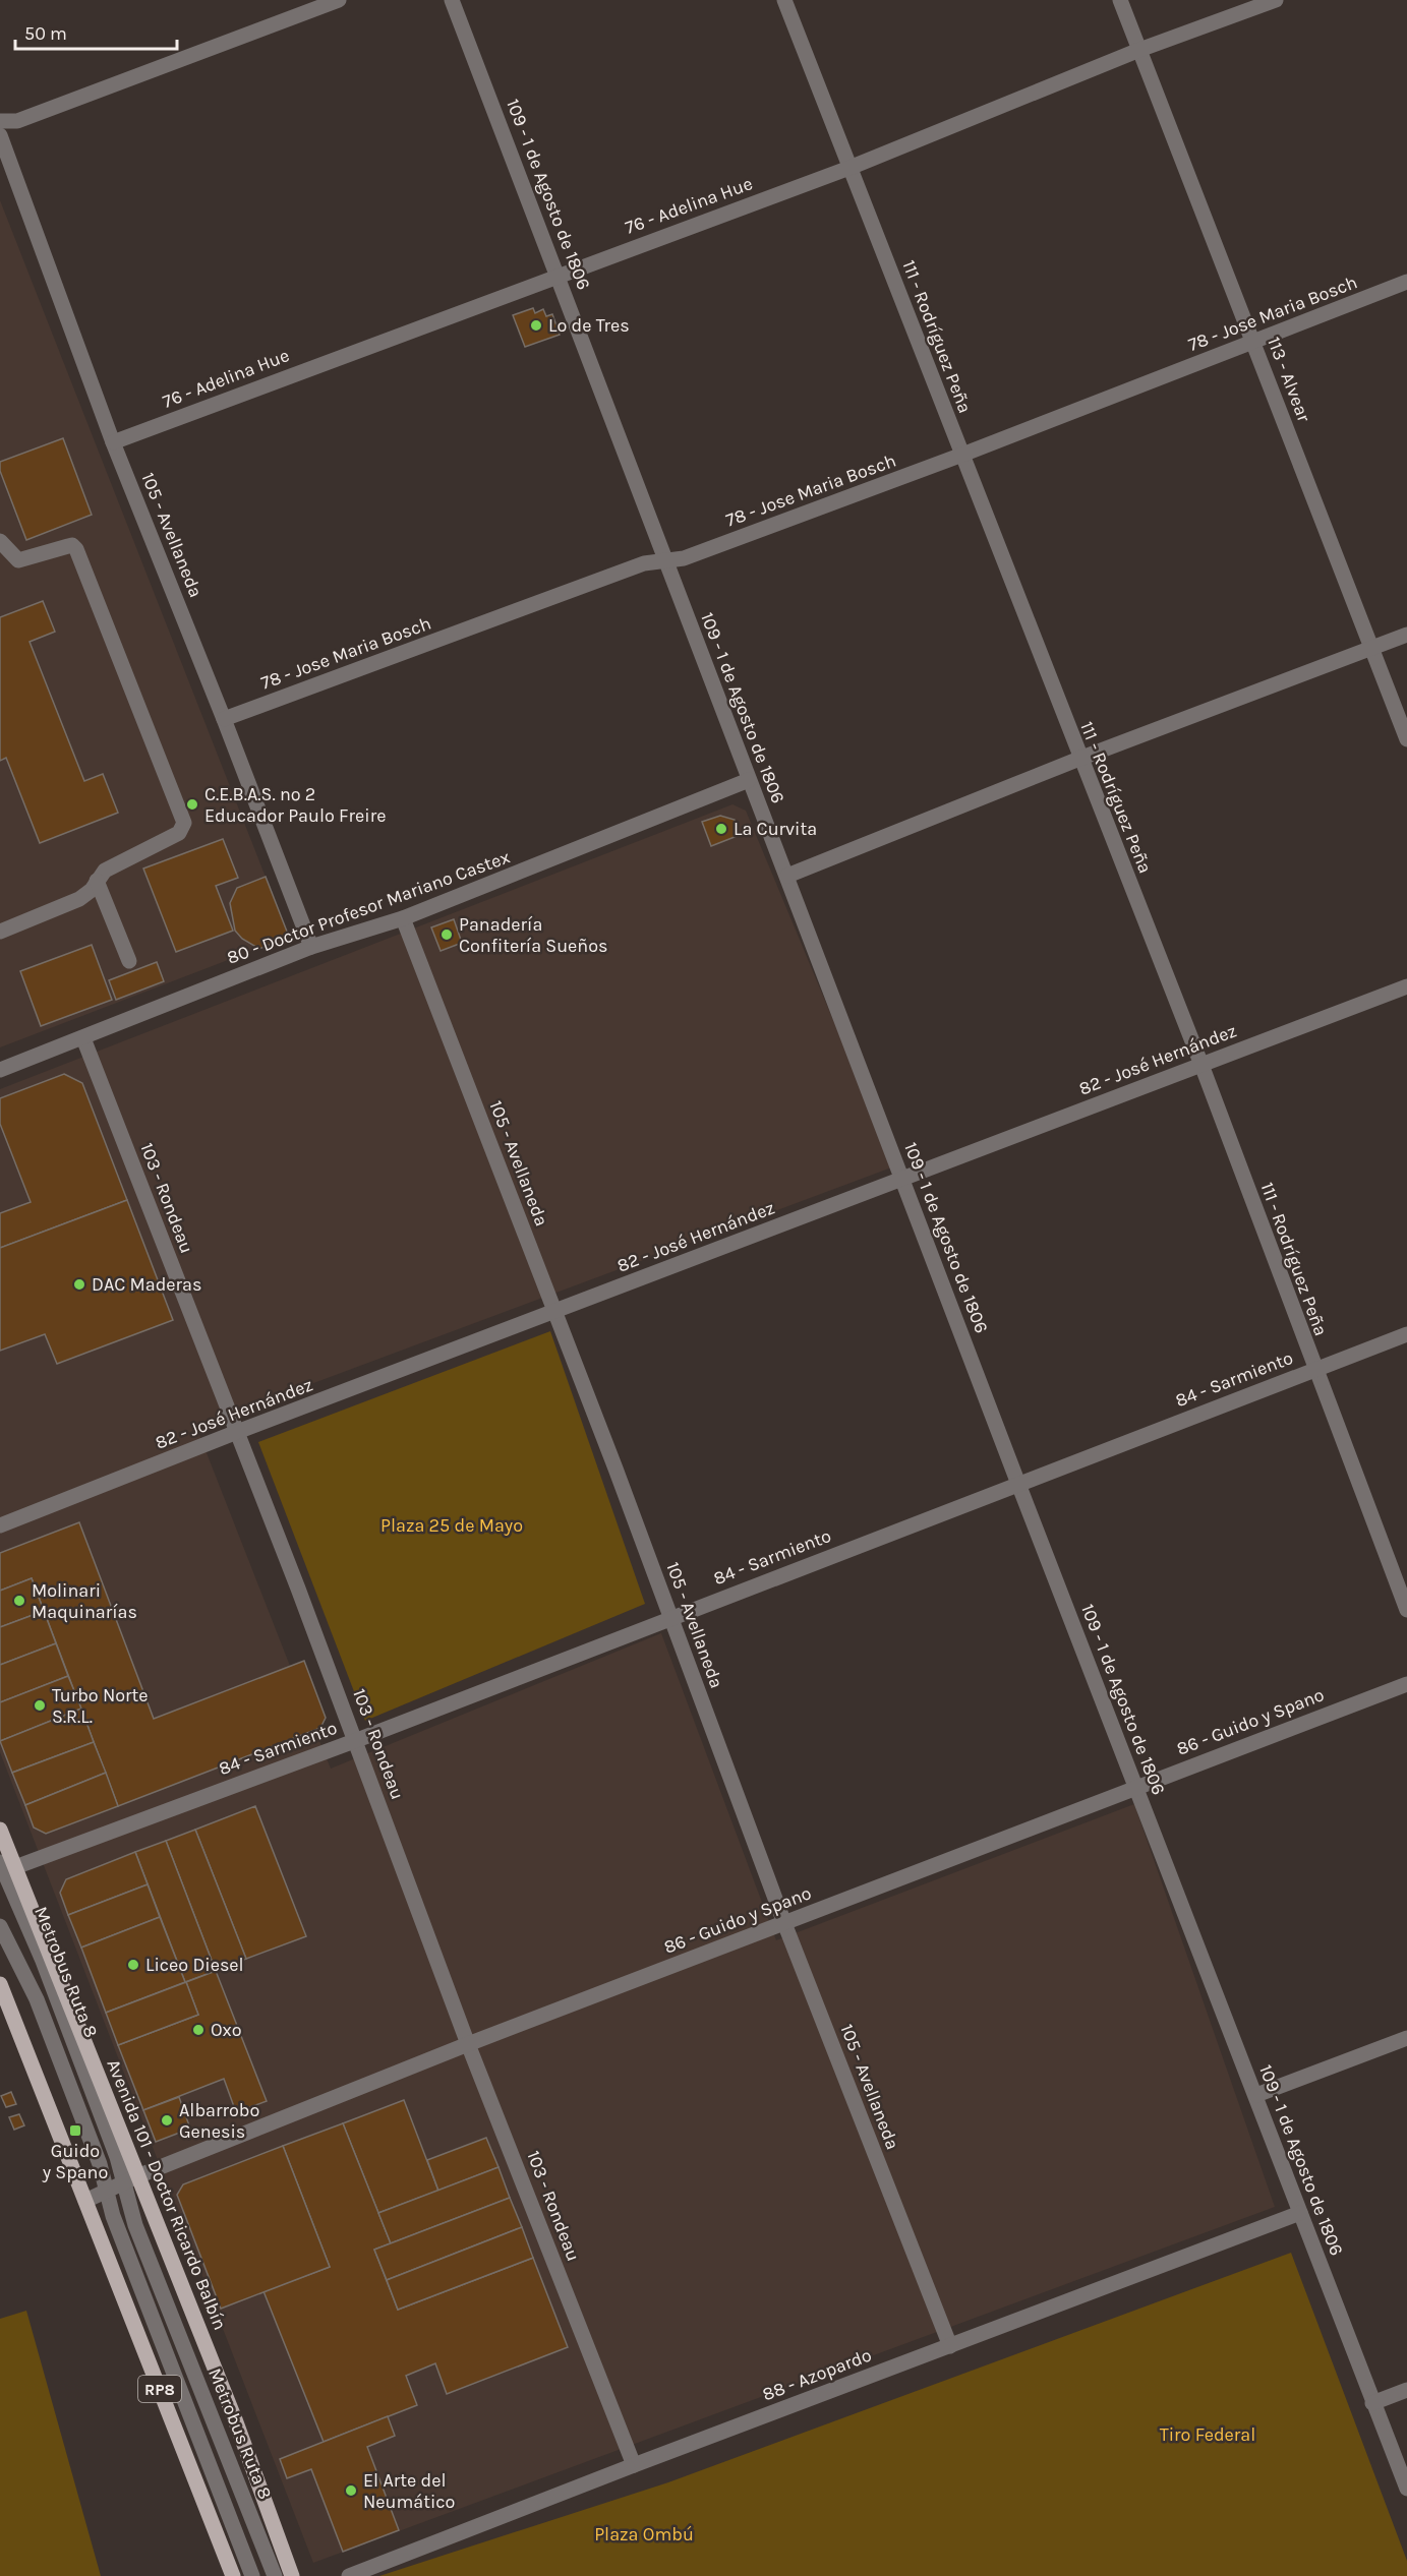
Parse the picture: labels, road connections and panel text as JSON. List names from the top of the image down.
{
  "streets": {
    "main road": ["Avenida 101 - Doctor Ricardo Balbín", "RP8"],
    "street": [
      "109 - 1 de Agosto de 1806",
      "76 - Adelina Hue",
      "78 - Jose Maria Bosch",
      "111 - Rodríguez Peña",
      "113 - Alvear",
      "105 - Avellaneda",
      "80 - Doctor Profesor Mariano Castex",
      "82 - José Hernández",
      "103 - Rondeau",
      "84 - Sarmiento",
      "86 - Guido y Spano",
      "Metrobus Ruta 8",
      "88 - Azopardo"
    ]
  },
  "crossings": [
    ["109 - 1 de Agosto de 1806", "76 - Adelina Hue"],
    ["109 - 1 de Agosto de 1806", "78 - Jose Maria Bosch"],
    ["109 - 1 de Agosto de 1806", "80 - Doctor Profesor Mariano Castex"],
    ["109 - 1 de Agosto de 1806", "82 - José Hernández"],
    ["109 - 1 de Agosto de 1806", "84 - Sarmiento"],
    ["109 - 1 de Agosto de 1806", "86 - Guido y Spano"],
    ["109 - 1 de Agosto de 1806", "88 - Azopardo"],
    ["76 - Adelina Hue", "111 - Rodríguez Peña"],
    ["76 - Adelina Hue", "113 - Alvear"],
    ["76 - Adelina Hue", "105 - Avellaneda"],
    ["78 - Jose Maria Bosch", "111 - Rodríguez Peña"],
    ["78 - Jose Maria Bosch", "113 - Alvear"],
    ["78 - Jose Maria Bosch", "105 - Avellaneda"],
    ["111 - Rodríguez Peña", "82 - José Hernández"],
    ["111 - Rodríguez Peña", "84 - Sarmiento"],
    ["105 - Avellaneda", "80 - Doctor Profesor Mariano Castex"],
    ["105 - Avellaneda", "82 - José Hernández"],
    ["105 - Avellaneda", "84 - Sarmiento"],
    ["105 - Avellaneda", "86 - Guido y Spano"],
    ["105 - Avellaneda", "88 - Azopardo"],
    ["80 - Doctor Profesor Mariano Castex", "103 - Rondeau"],
    ["82 - José Hernández", "103 - Rondeau"],
    ["103 - Rondeau", "84 - Sarmiento"],
    ["103 - Rondeau", "86 - Guido y Spano"],
    ["103 - Rondeau", "88 - Azopardo"],
    ["84 - Sarmiento", "Avenida 101 - Doctor Ricardo Balbín"],
    ["86 - Guido y Spano", "Metrobus Ruta 8"],
    ["86 - Guido y Spano", "Avenida 101 - Doctor Ricardo Balbín"],
    ["86 - Guido y Spano", "RP8"],
    ["Metrobus Ruta 8", "Avenida 101 - Doctor Ricardo Balbín"]
  ],
  "parks": ["Plaza 25 de Mayo", "Tiro Federal", "Plaza Ombú"],
  "places": {
    "other": [
      "Lo de Tres",
      "C.E.B.A.S. nº 2 Educador Paulo Freire",
      "La Curvita",
      "Panadería Confitería Sueños",
      "DAC Maderas",
      "Molinari Maquinarías",
      "Turbo Norte S.R.L.",
      "Liceo Diesel",
      "Oxo",
      "Albarrobo Genesis",
      "El Arte del Neumático"
    ],
    "transit": ["Guido y Spano"]
  },
  "scale_bar": "50 m"
}
